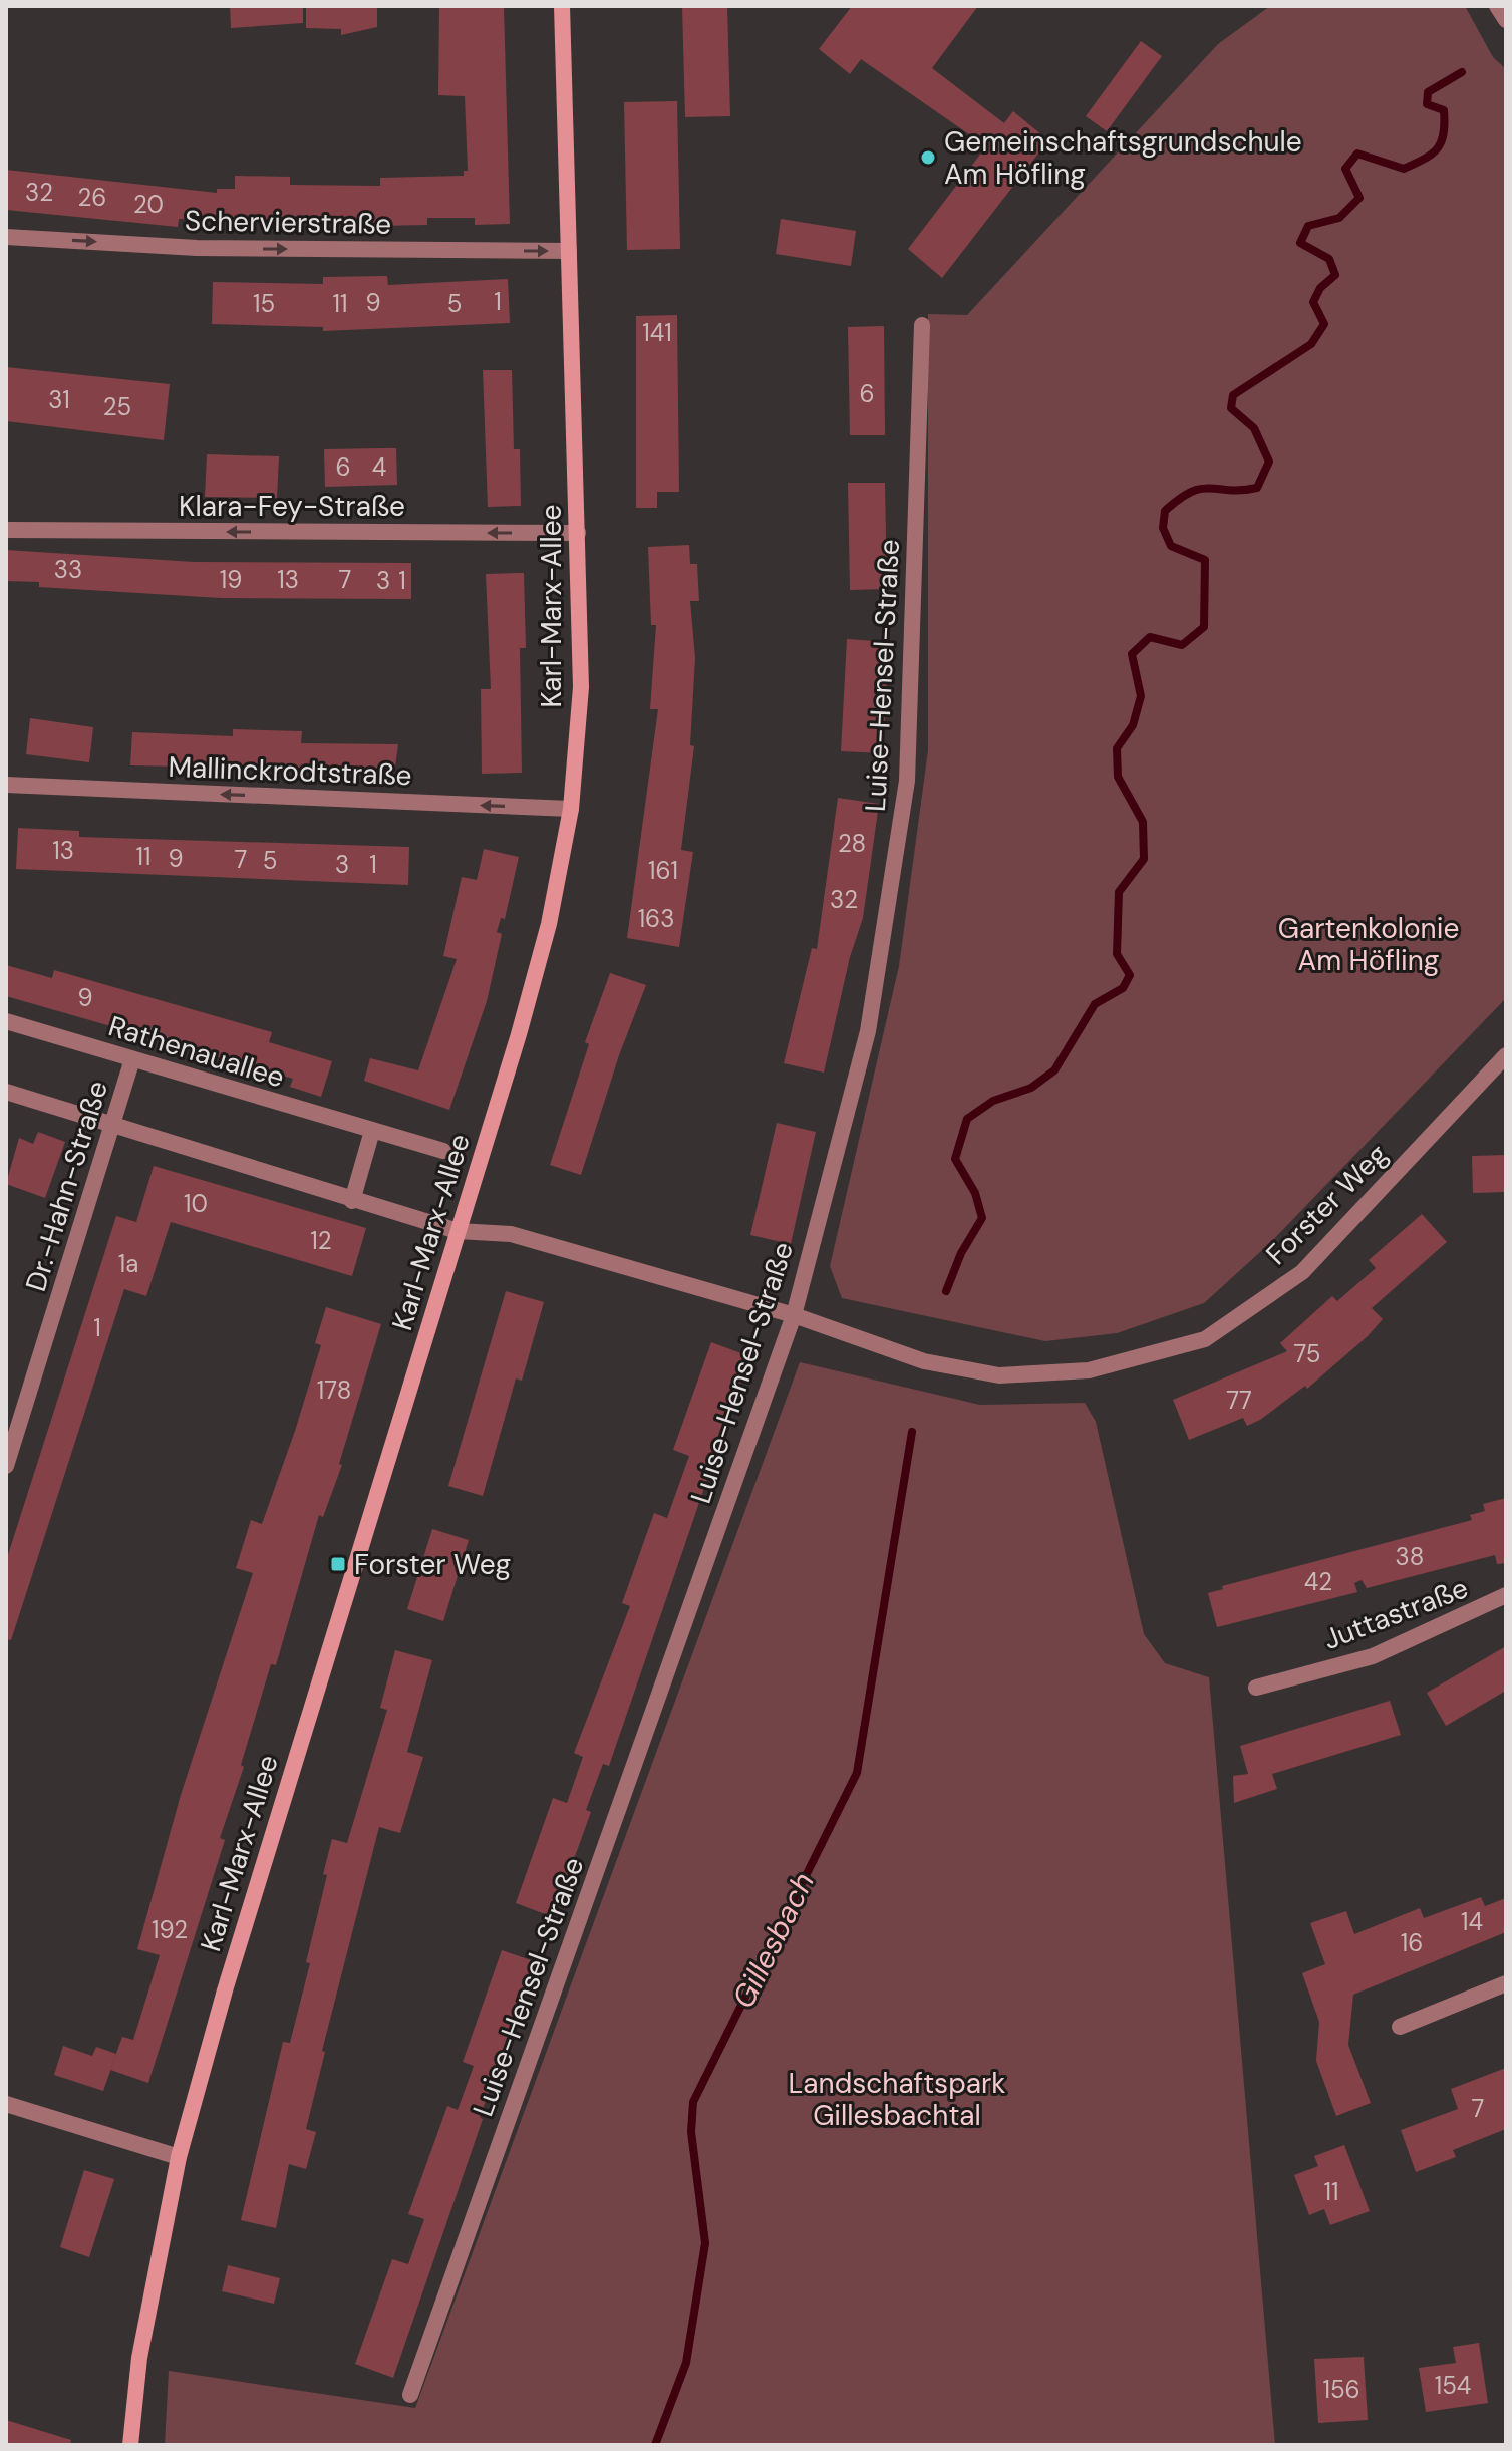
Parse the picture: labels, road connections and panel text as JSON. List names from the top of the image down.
{
  "streets": {
    "street": [
      "Schervierstraße",
      "Klara-Fey-Straße",
      "Karl-Marx-Allee",
      "Luise-Hensel-Straße",
      "Mallinckrodtstraße",
      "Rathenauallee",
      "Dr.-Hahn-Straße",
      "Forster Weg",
      "Juttastraße"
    ]
  },
  "crossings": [
    ["Schervierstraße", "Karl-Marx-Allee"],
    ["Klara-Fey-Straße", "Karl-Marx-Allee"],
    ["Karl-Marx-Allee", "Mallinckrodtstraße"],
    ["Karl-Marx-Allee", "Forster Weg"],
    ["Luise-Hensel-Straße", "Forster Weg"],
    ["Rathenauallee", "Dr.-Hahn-Straße"]
  ],
  "one_way": ["Schervierstraße", "Klara-Fey-Straße", "Mallinckrodtstraße"],
  "water": ["Gillesbach"],
  "parks": ["Gartenkolonie Am Höfling", "Landschaftspark Gillesbachtal"],
  "places": {
    "other": ["Gemeinschaftsgrundschule Am Höfling"],
    "transit": ["Forster Weg"]
  },
  "house_numbers": [
    "32",
    "26",
    "20",
    "1",
    "9",
    "15",
    "11",
    "5",
    "141",
    "6",
    "31",
    "25",
    "6",
    "4",
    "33",
    "19",
    "13",
    "7",
    "3",
    "1",
    "28",
    "13",
    "11",
    "9",
    "7",
    "5",
    "3",
    "1",
    "161",
    "32",
    "163",
    "9",
    "10",
    "12",
    "1a",
    "1",
    "75",
    "178",
    "77",
    "38",
    "42",
    "14",
    "192",
    "16",
    "7",
    "11",
    "154",
    "156"
  ]
}
